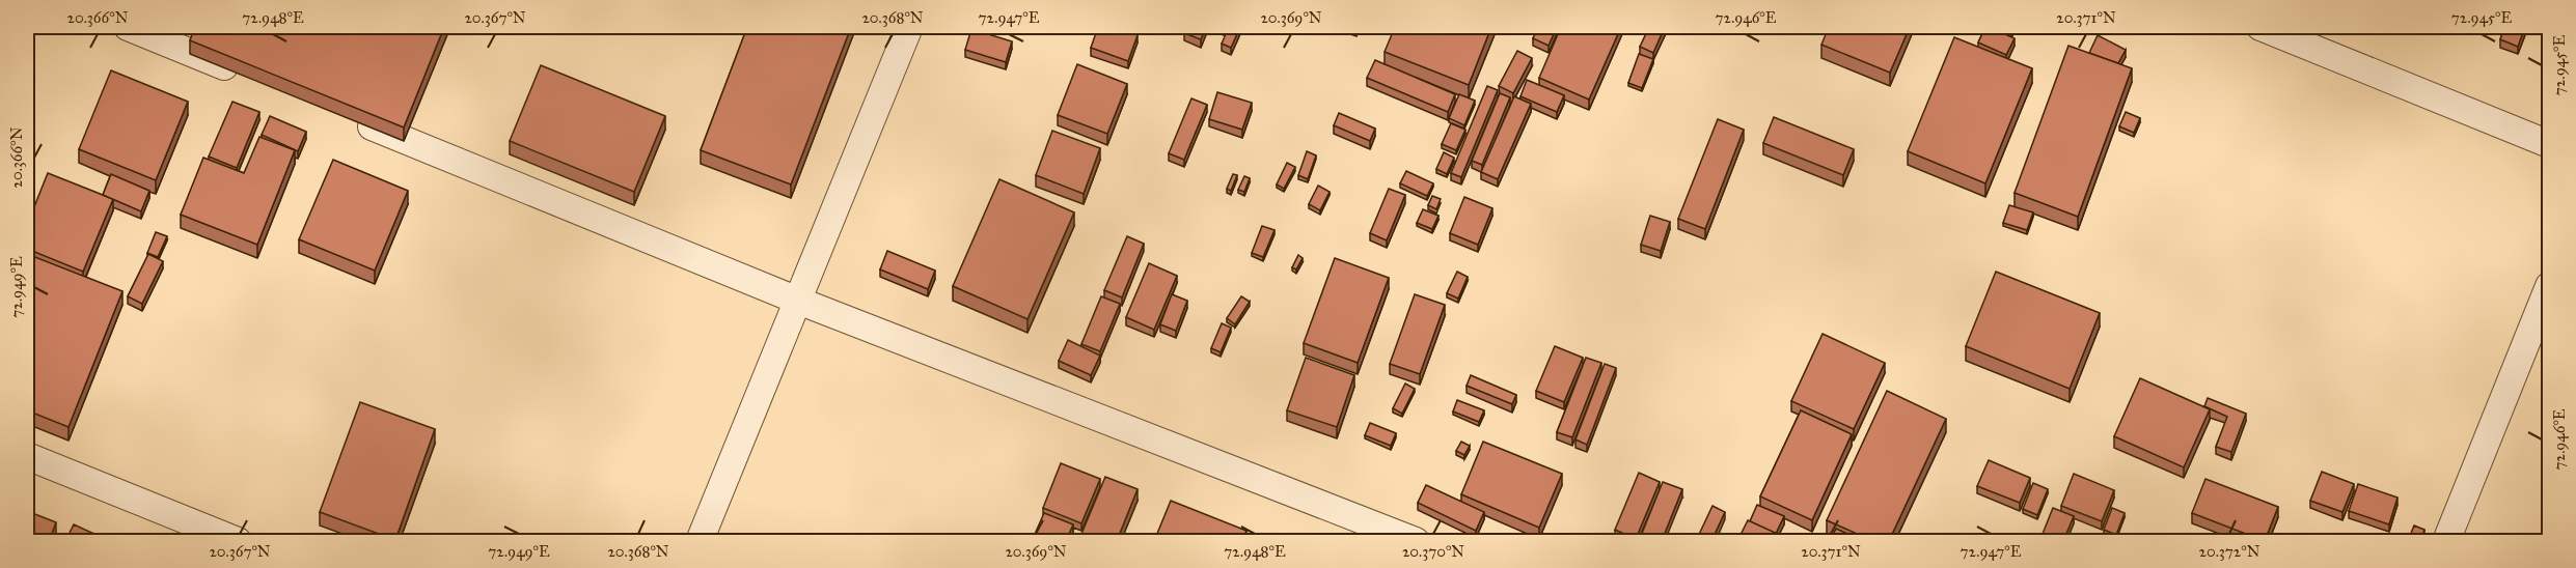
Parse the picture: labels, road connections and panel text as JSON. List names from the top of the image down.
{
  "coordinates": [
    "20.366°N",
    "72.948°E",
    "20.367°N",
    "20.368°N",
    "72.947°E",
    "20.369°N",
    "72.946°E",
    "20.371°N",
    "72.945°E",
    "72.949°E",
    "20.370°N",
    "20.372°N"
  ]
}
